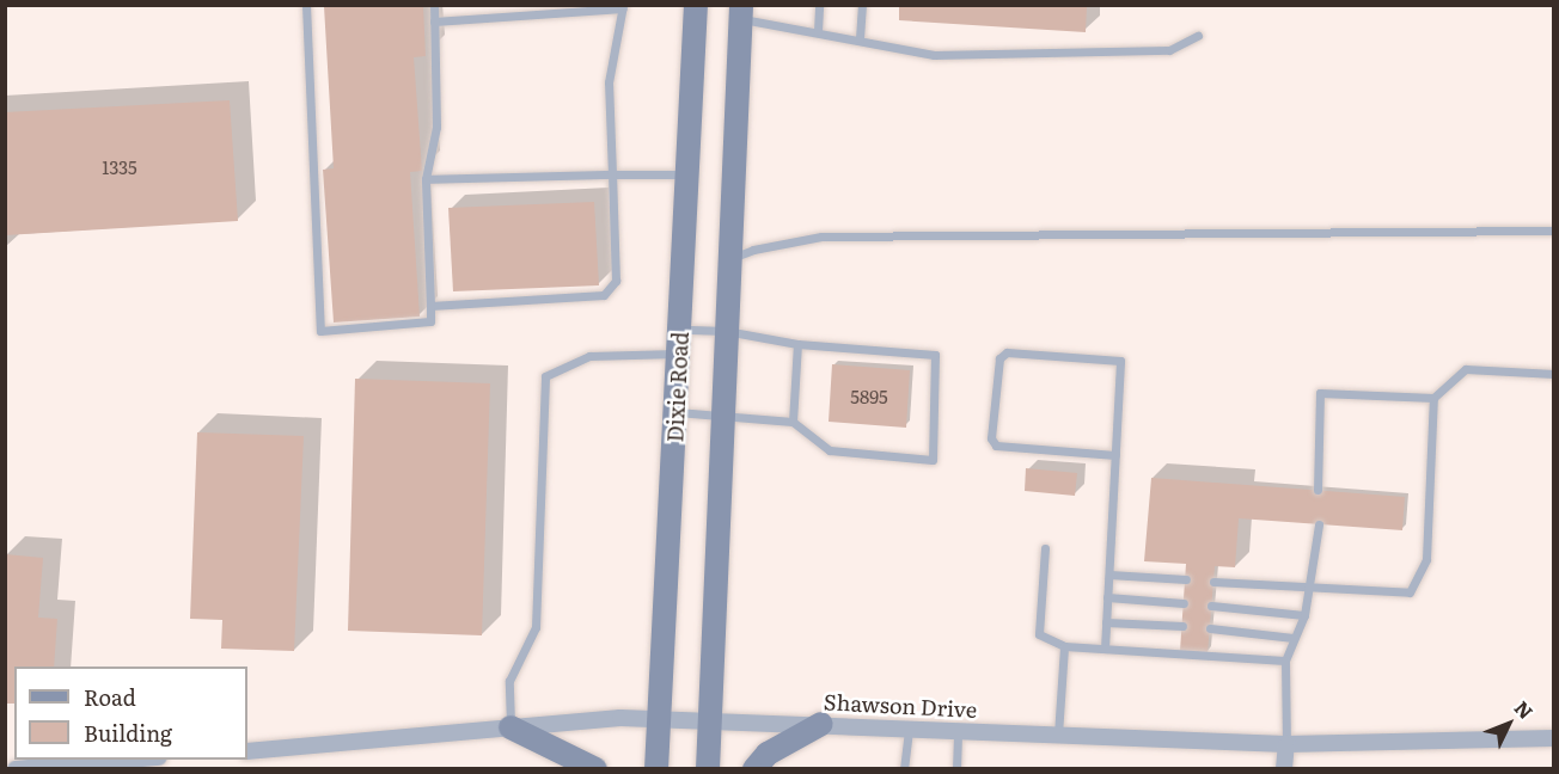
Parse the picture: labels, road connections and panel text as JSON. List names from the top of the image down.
{
  "streets": {
    "main road": ["Dixie Road"],
    "street": ["Shawson Drive"]
  },
  "crossings": [
    ["Dixie Road", "Shawson Drive"]
  ],
  "house_numbers": ["1335", "5895"],
  "legend": ["Road", "Building"],
  "north": "top right"
}
